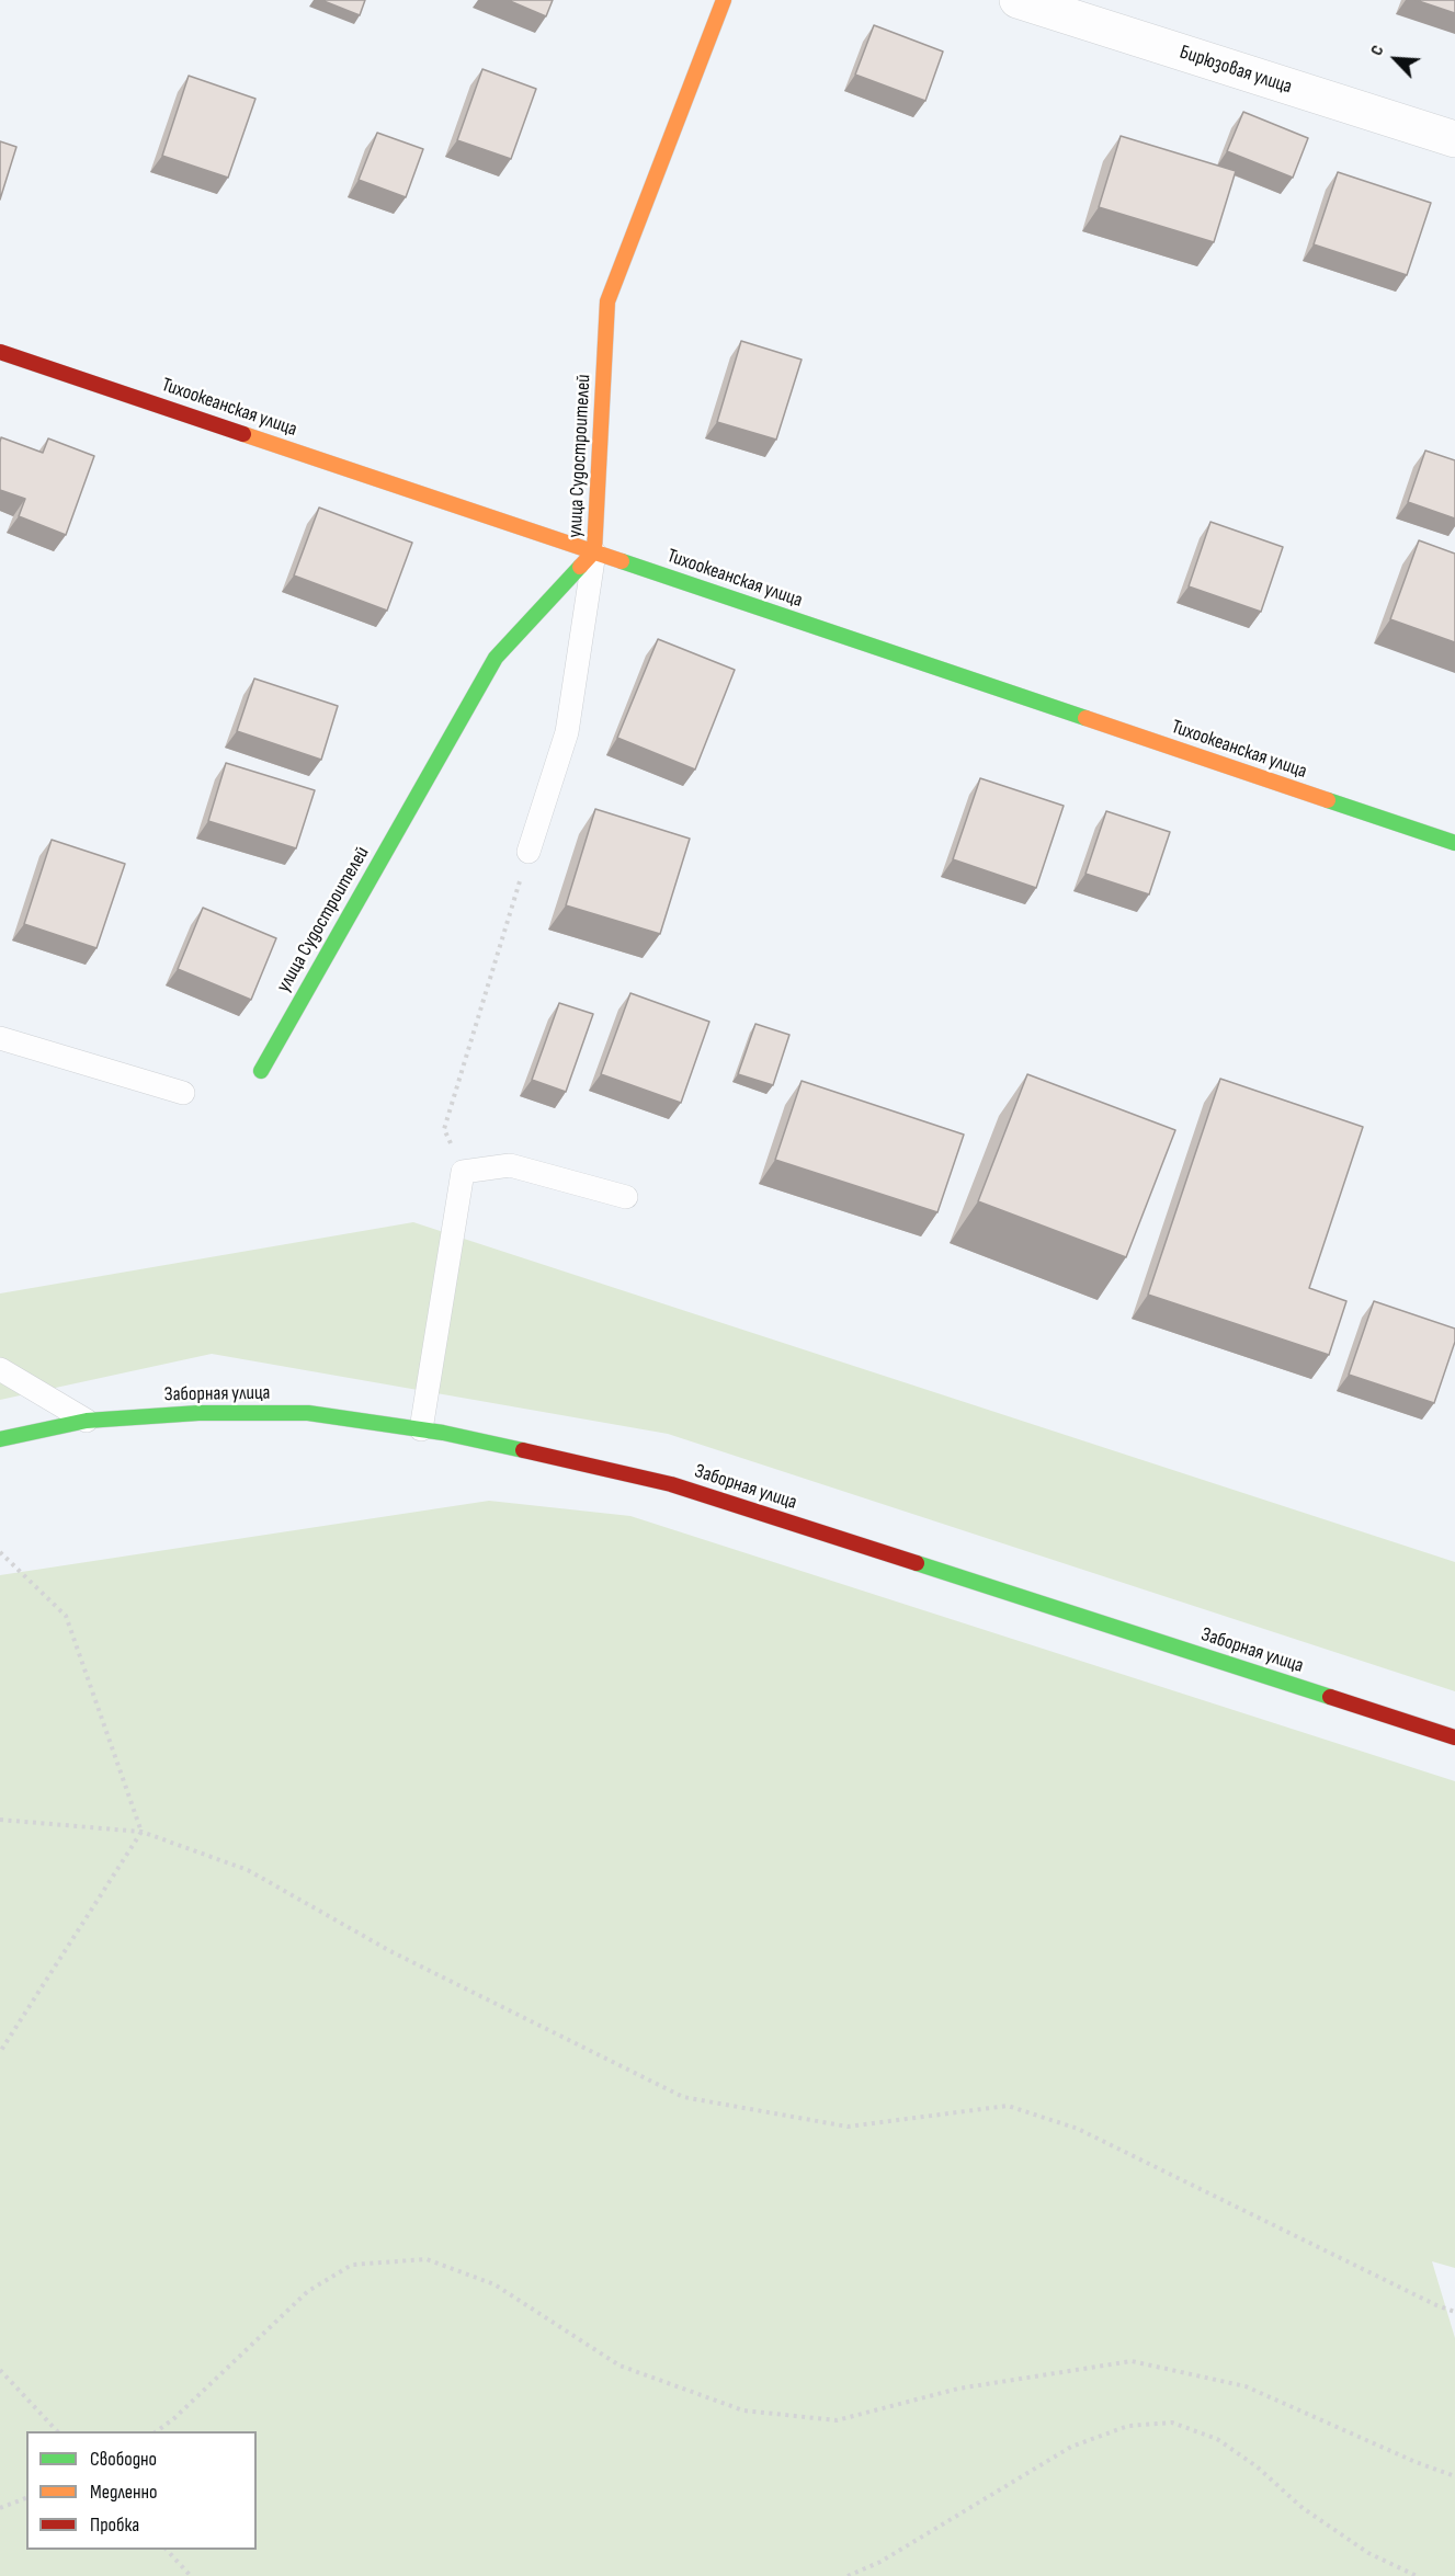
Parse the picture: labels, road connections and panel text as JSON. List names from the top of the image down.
{
  "streets": {
    "street": [
      "Бирюзовая улица",
      "Тихоокеанская улица",
      "улица Судостроителей",
      "Заборная улица"
    ]
  },
  "crossings": [
    ["Тихоокеанская улица", "улица Судостроителей"]
  ],
  "legend": ["Свободно", "Медленно", "Пробка"],
  "north": "top left"
}
